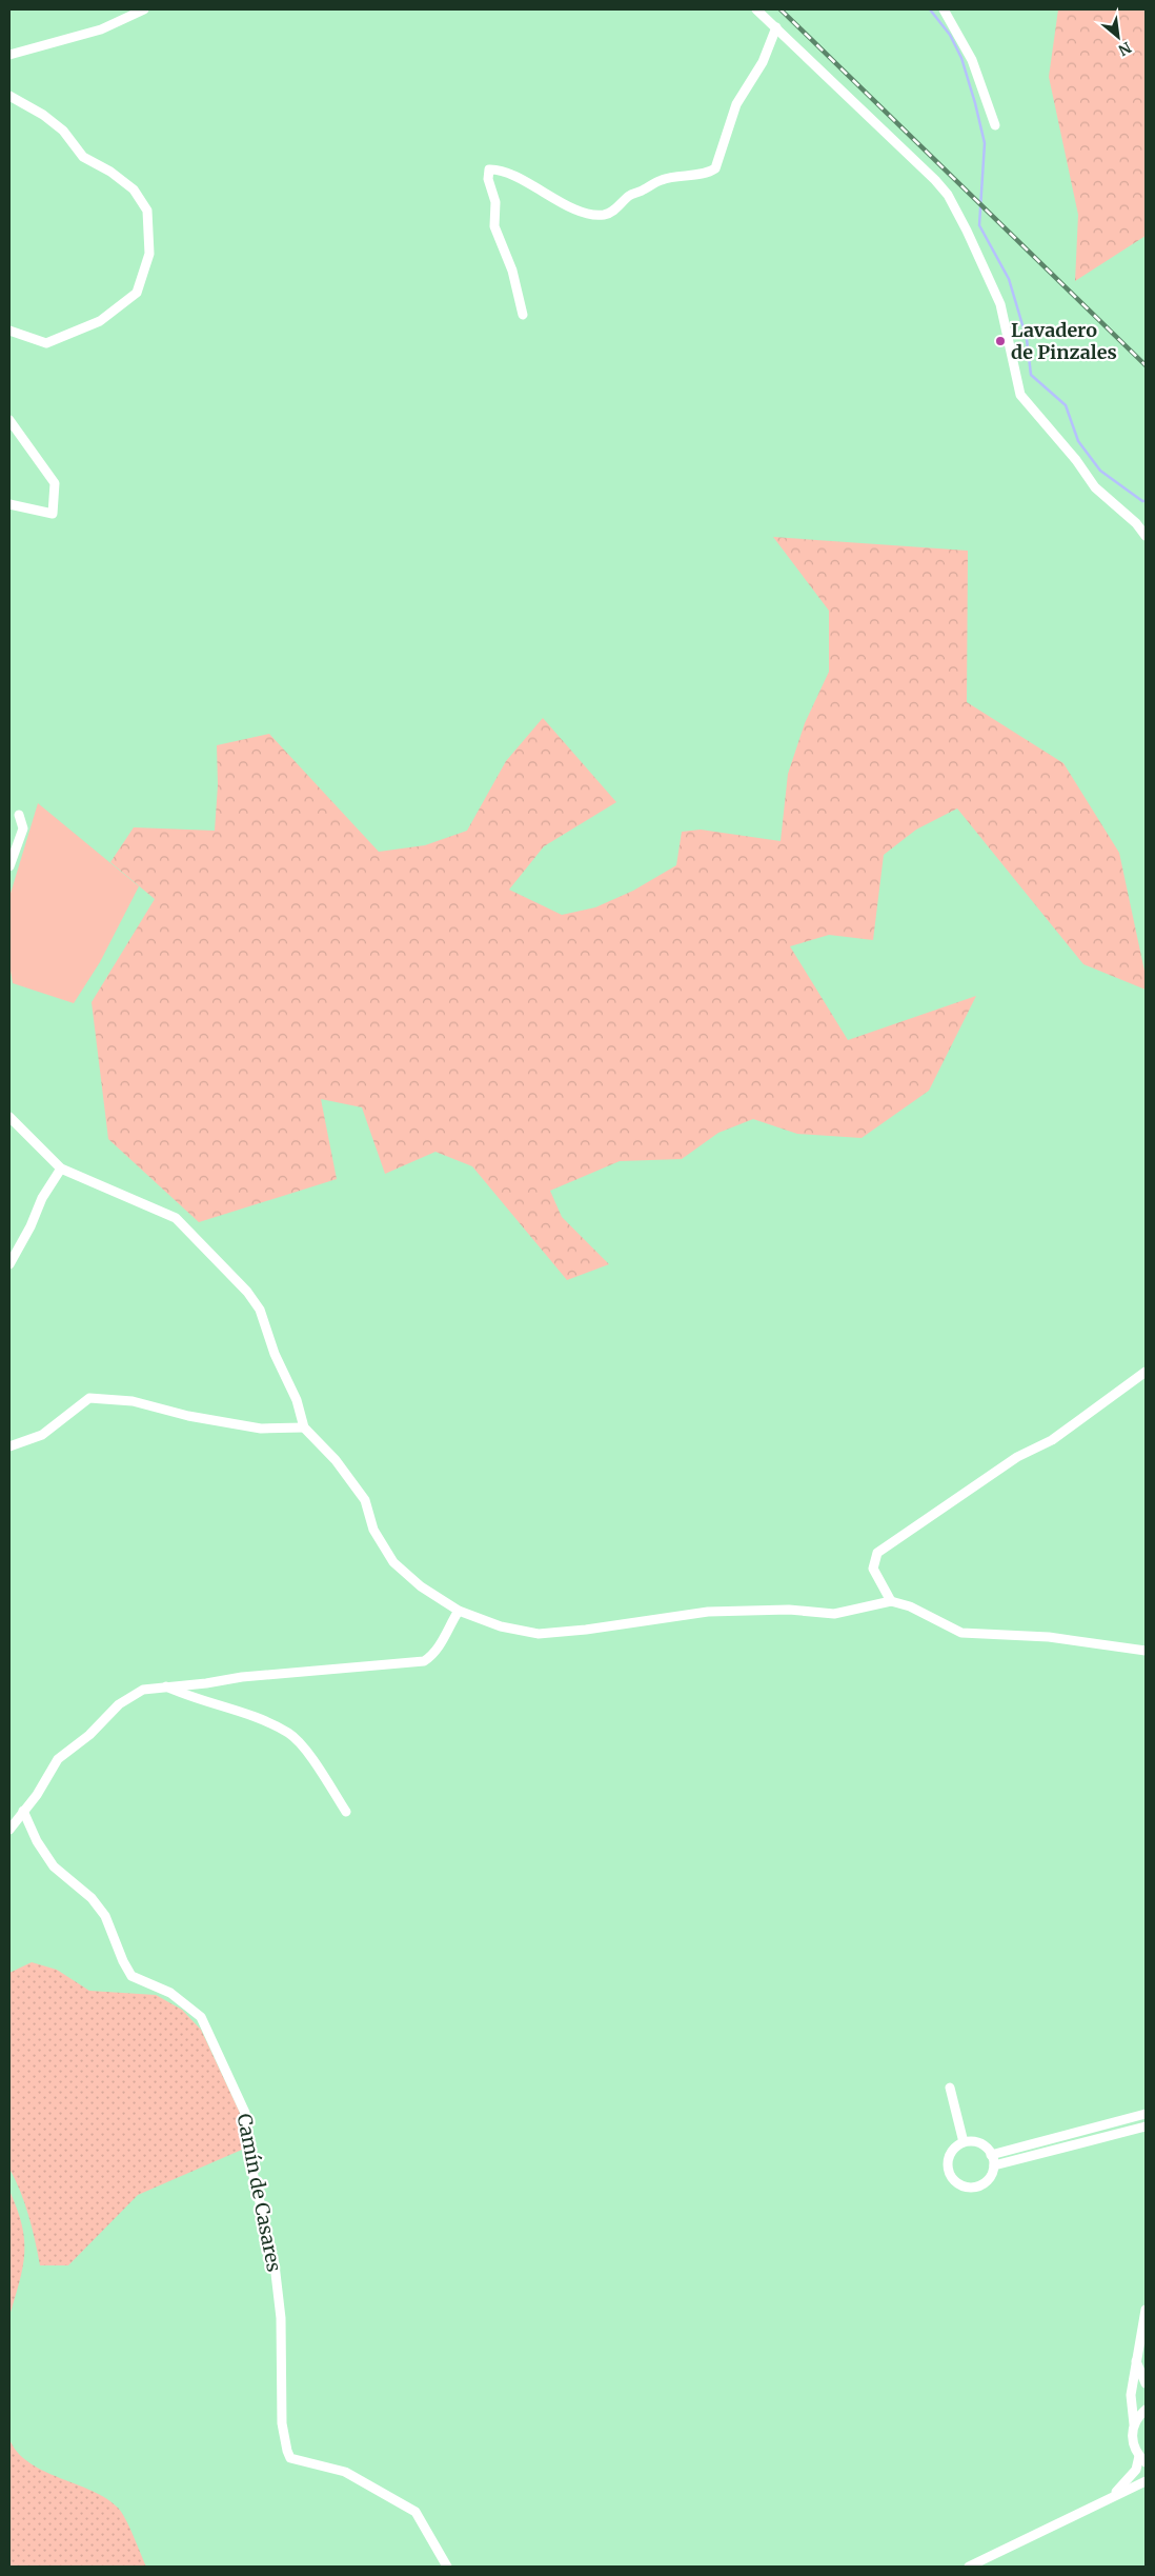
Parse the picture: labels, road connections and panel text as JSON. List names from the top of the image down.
{
  "streets": {
    "street": ["Camín de Casares"]
  },
  "places": ["Lavadero de Pinzales"],
  "north": "bottom right"
}
